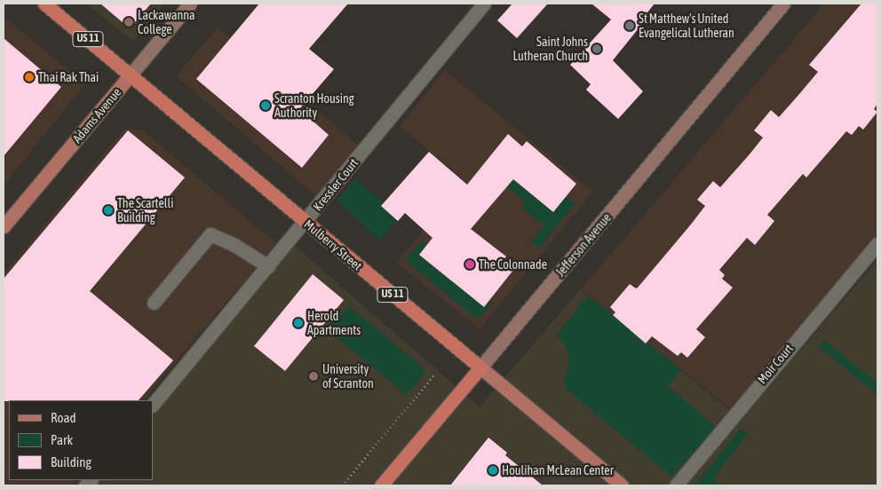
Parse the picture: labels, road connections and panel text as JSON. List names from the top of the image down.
{
  "streets": {
    "highway": ["US 11", "Mulberry Street", "Jefferson Avenue"],
    "main road": ["Adams Avenue"],
    "lane": ["Kressler Court", "Moir Court"]
  },
  "crossings": [
    ["Adams Avenue", "Mulberry Street"],
    ["Kressler Court", "Mulberry Street"],
    ["Mulberry Street", "Jefferson Avenue"]
  ],
  "places": [
    "Lackawanna College",
    "St Matthew's United Evangelical Lutheran",
    "Saint Johns Lutheran Church",
    "Thai Rak Thai",
    "Scranton Housing Authority",
    "The Scartelli Building",
    "The Colonnade",
    "Herold Apartments",
    "University of Scranton",
    "Houlihan McLean Center"
  ],
  "legend": ["Road", "Park", "Building"]
}
